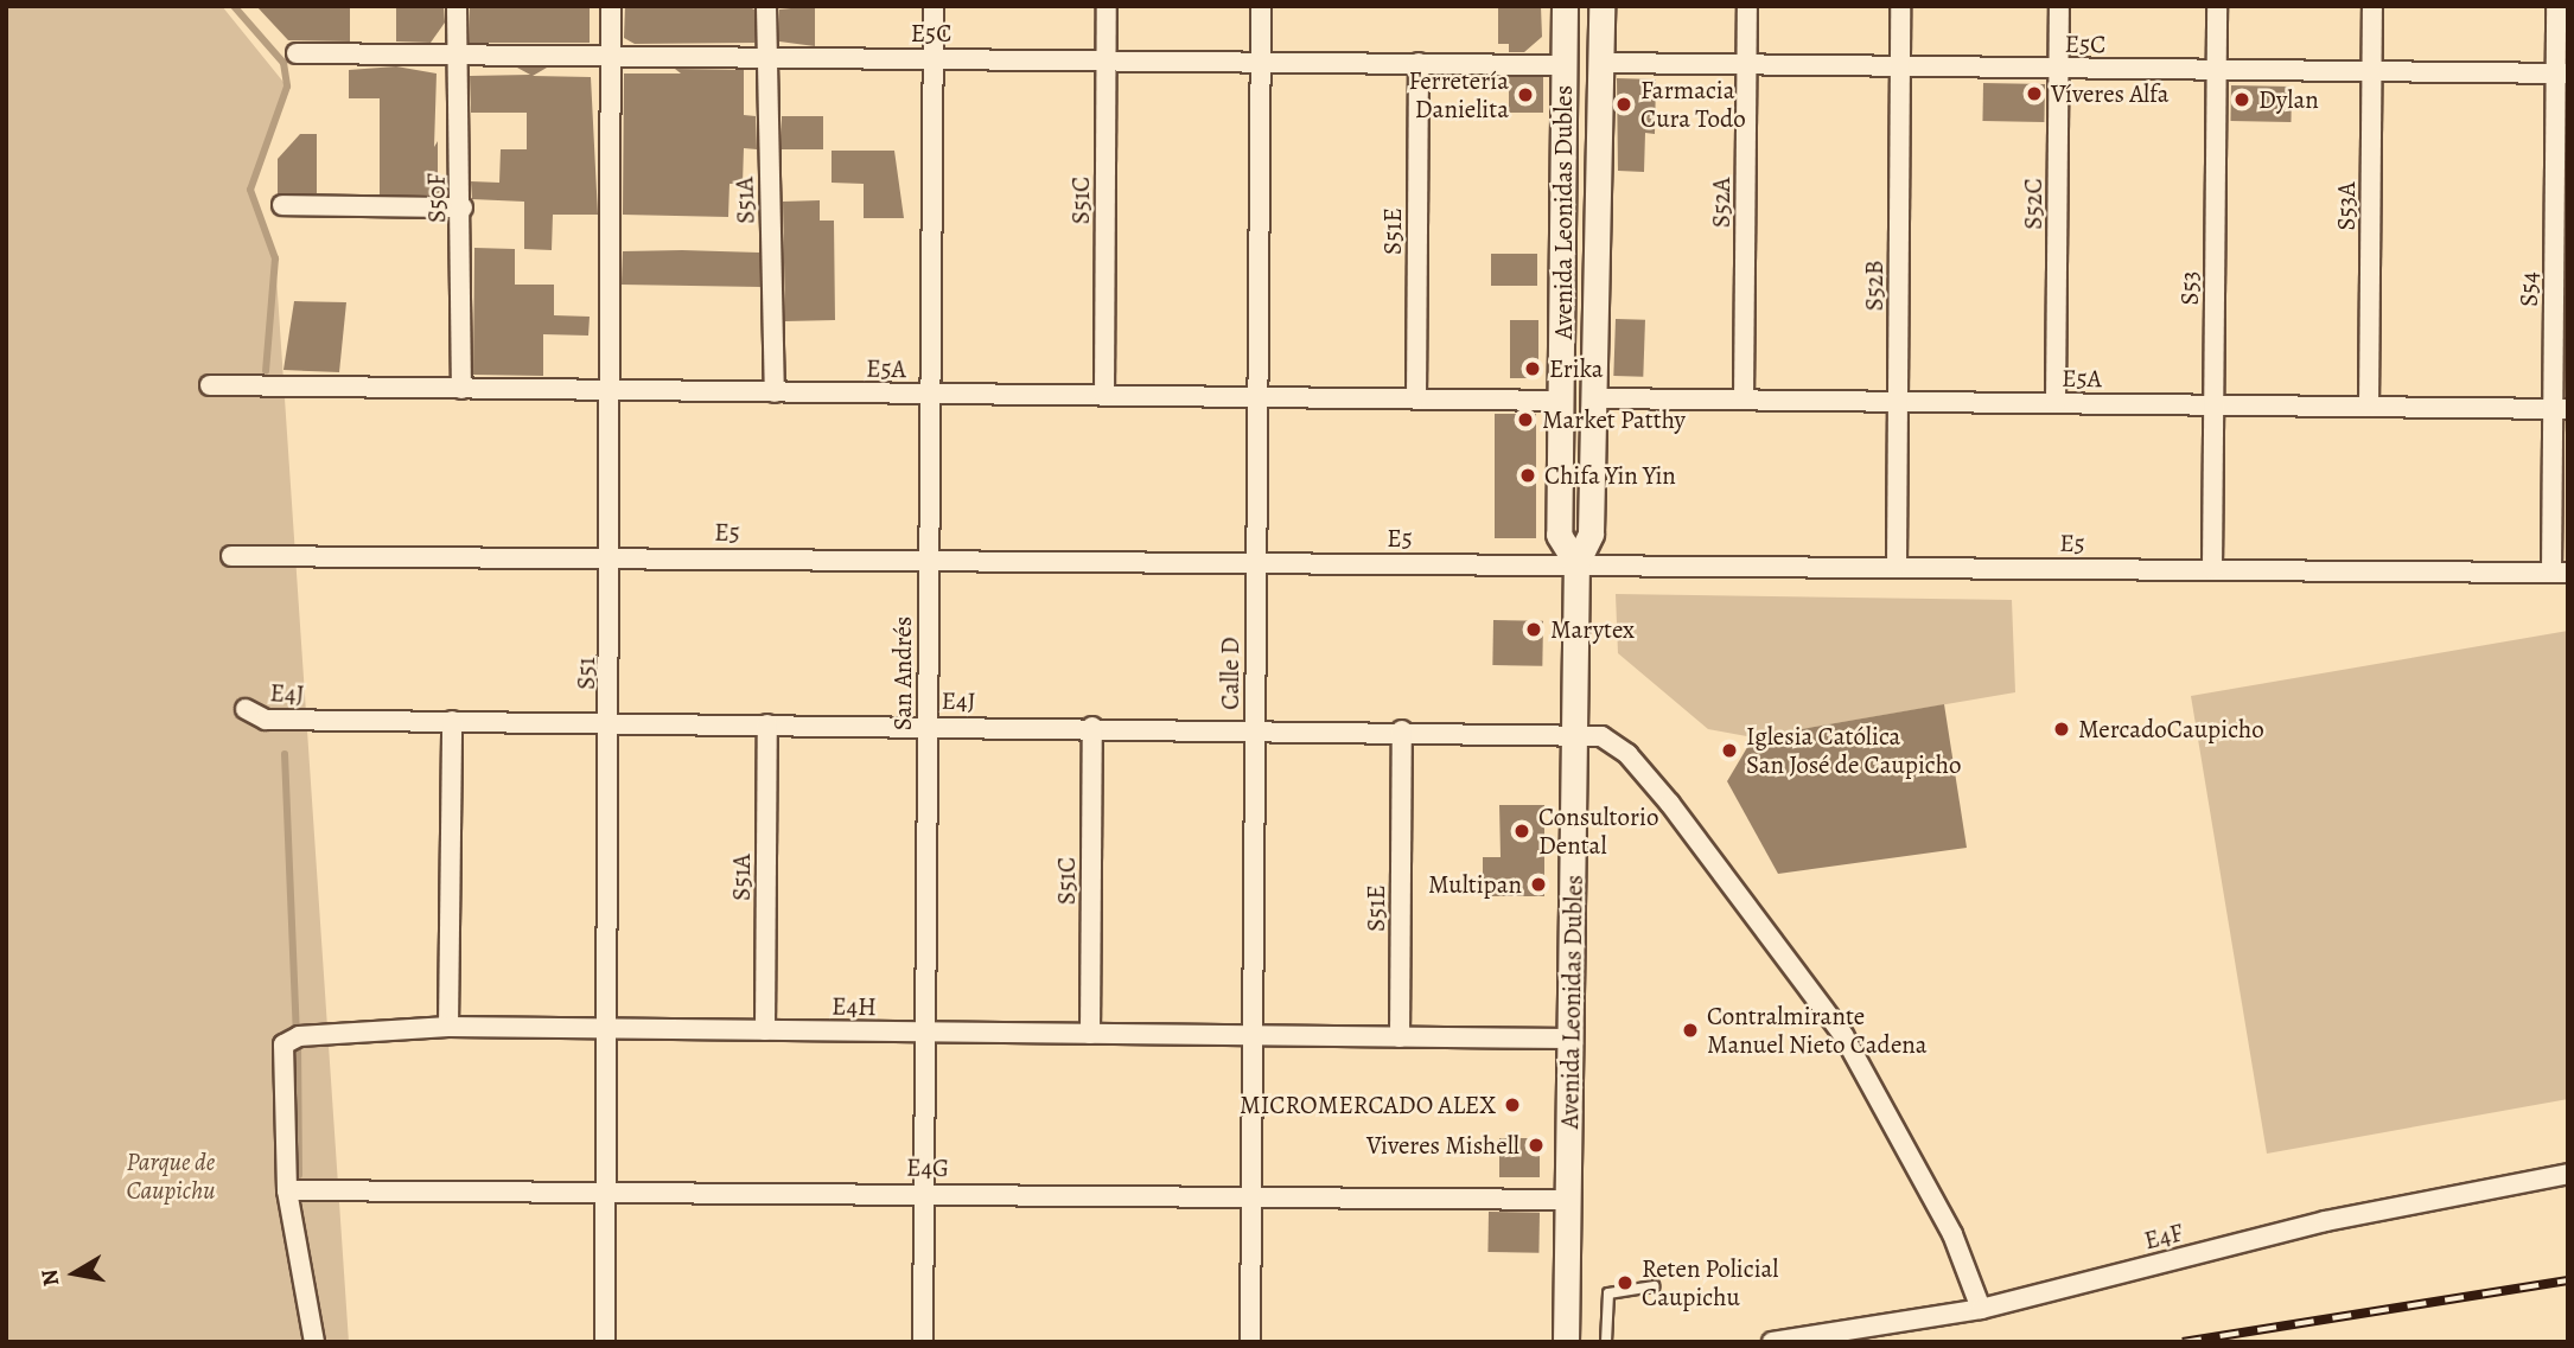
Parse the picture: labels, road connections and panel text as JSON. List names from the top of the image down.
{
  "streets": {
    "main road": ["Avenida Leonidas Dubles"],
    "street": [
      "E5C",
      "S50F",
      "S51A",
      "S51C",
      "S52A",
      "S52C",
      "S53A",
      "S51E",
      "S52B",
      "S53",
      "S54",
      "E5A",
      "E5",
      "S51",
      "San Andrés",
      "Calle D",
      "E4J",
      "E4H",
      "E4G",
      "E4F"
    ]
  },
  "crossings": [
    ["E5C", "S50F"],
    ["E5C", "S51A"],
    ["E5C", "S51C"],
    ["E5C", "S52A"],
    ["E5C", "S52C"],
    ["E5C", "S53A"],
    ["E5C", "Avenida Leonidas Dubles"],
    ["E5C", "S51E"],
    ["E5C", "S52B"],
    ["E5C", "S53"],
    ["E5C", "S54"],
    ["E5C", "S51"],
    ["E5C", "San Andrés"],
    ["E5C", "Calle D"],
    ["S50F", "E5A"],
    ["S51A", "E5A"],
    ["S51A", "E4J"],
    ["S51A", "E4H"],
    ["S51C", "E5A"],
    ["S51C", "E4J"],
    ["S51C", "E4H"],
    ["S52A", "E5A"],
    ["S52C", "E5A"],
    ["S53A", "E5A"],
    ["Avenida Leonidas Dubles", "E5A"],
    ["Avenida Leonidas Dubles", "E5"],
    ["Avenida Leonidas Dubles", "E4J"],
    ["Avenida Leonidas Dubles", "E4H"],
    ["Avenida Leonidas Dubles", "E4G"],
    ["S51E", "E5A"],
    ["S51E", "E4J"],
    ["S51E", "E4H"],
    ["S52B", "E5A"],
    ["S52B", "E5"],
    ["S53", "E5A"],
    ["S53", "E5"],
    ["S54", "E5A"],
    ["S54", "E5"],
    ["E5A", "S51"],
    ["E5A", "San Andrés"],
    ["E5A", "Calle D"],
    ["E5", "S51"],
    ["E5", "San Andrés"],
    ["E5", "Calle D"],
    ["S51", "E4J"],
    ["S51", "E4H"],
    ["S51", "E4G"],
    ["San Andrés", "E4J"],
    ["San Andrés", "E4H"],
    ["San Andrés", "E4G"],
    ["Calle D", "E4J"],
    ["Calle D", "E4H"],
    ["Calle D", "E4G"],
    ["E4J", "E4F"],
    ["E4H", "E4G"]
  ],
  "parks": ["Parque de Caupichu"],
  "places": [
    "Víveres Alfa",
    "Ferretería Danielita",
    "Dylan",
    "Farmacia Cura Todo",
    "Erika",
    "Market Patthy",
    "Chifa Yin Yin",
    "Marytex",
    "MercadoCaupicho",
    "Iglesia Católica San José de Caupicho",
    "Consultorio Dental",
    "Multipan",
    "Contralmirante Manuel Nieto Cadena",
    "MICROMERCADO ALEX",
    "Viveres Mishell",
    "Reten Policial Caupichu"
  ],
  "north": "left"
}
